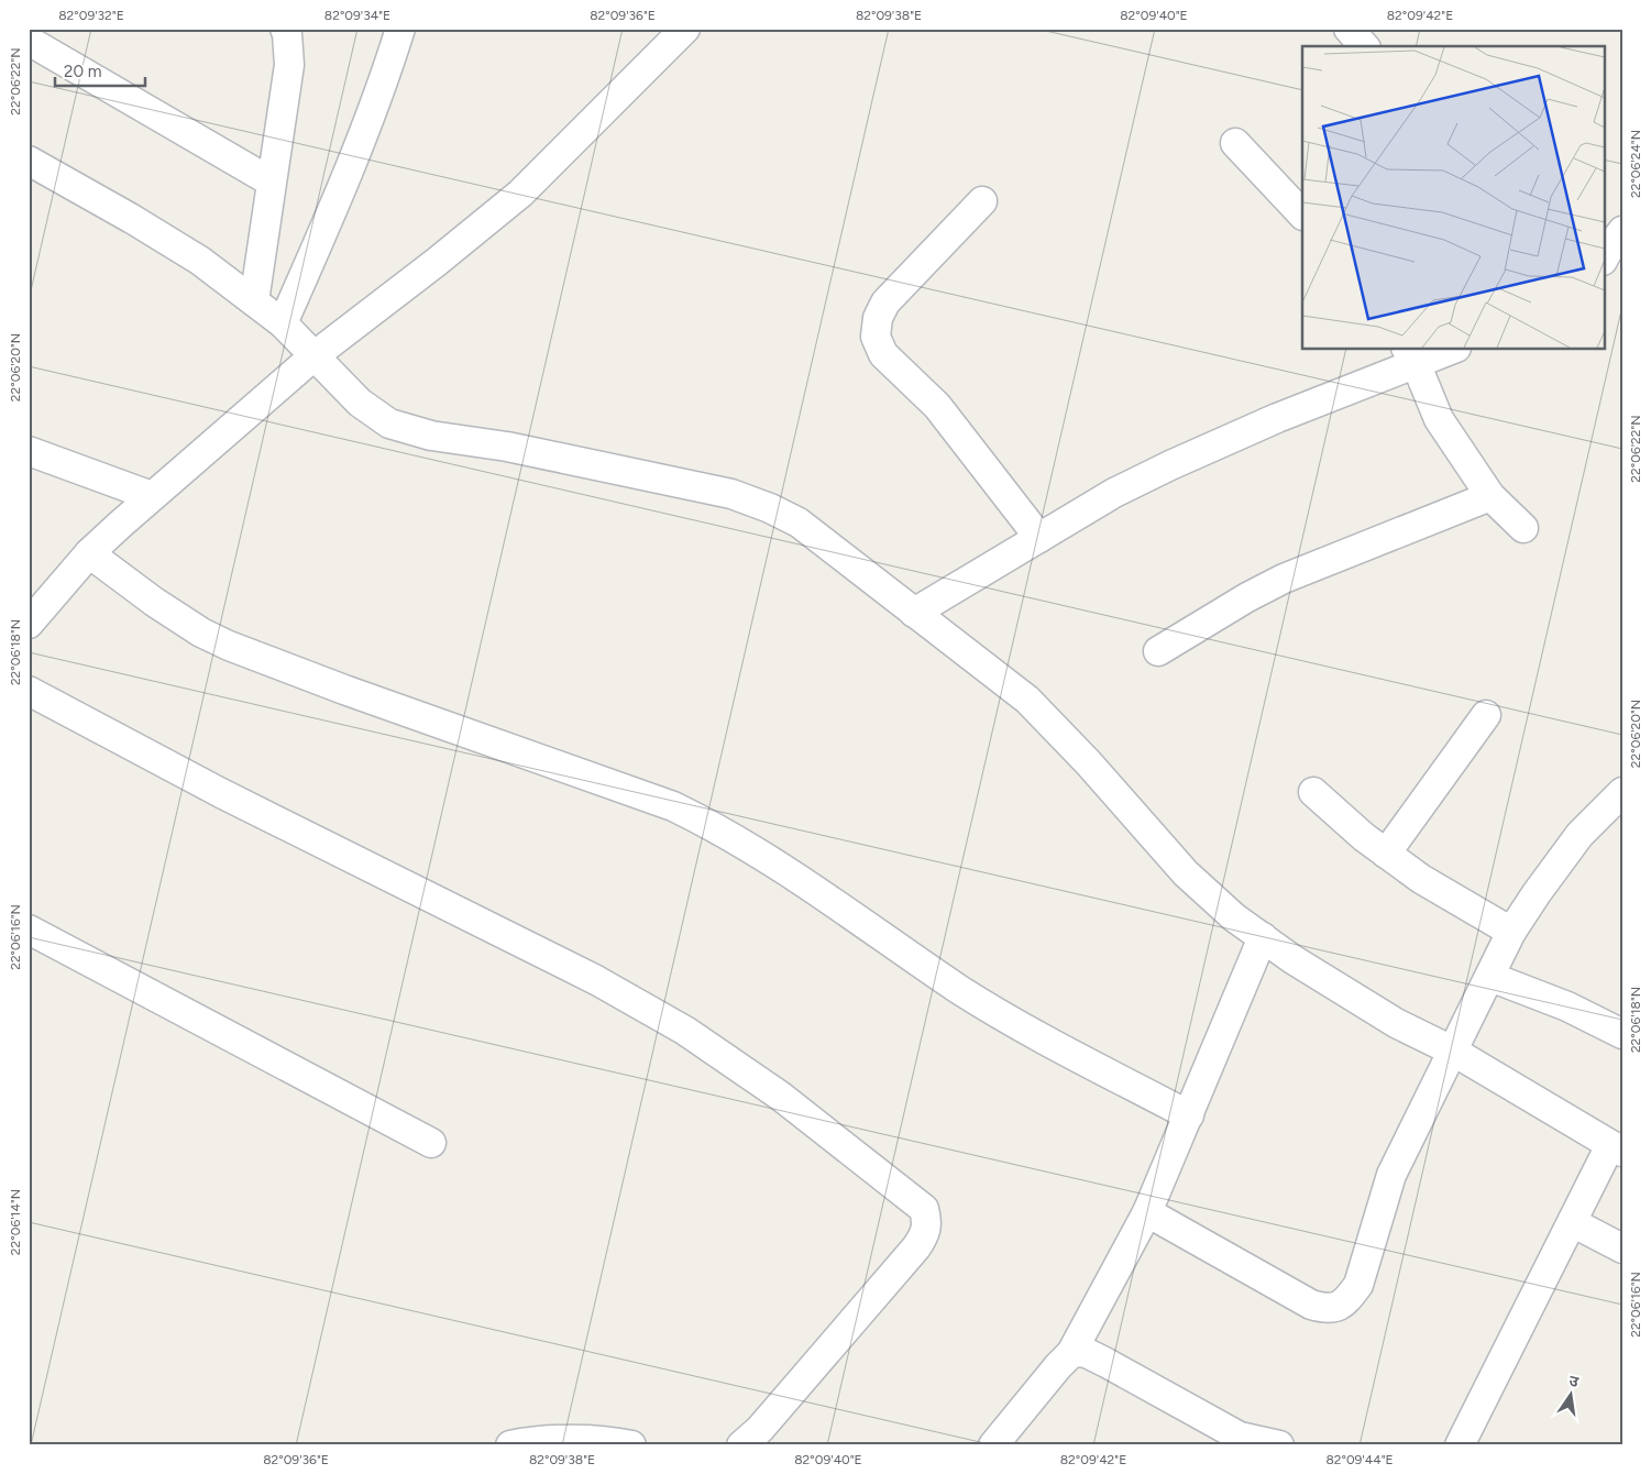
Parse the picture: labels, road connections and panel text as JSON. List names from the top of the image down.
{
  "scale_bar": "20 m",
  "north": "top",
  "coordinates": [
    "82°09'32\"E",
    "82°09'34\"E",
    "82°09'36\"E",
    "82°09'38\"E",
    "82°09'40\"E",
    "82°09'42\"E",
    "22°06'22\"N",
    "22°06'24\"N",
    "22°06'20\"N",
    "22°06'18\"N",
    "22°06'16\"N",
    "22°06'14\"N",
    "82°09'44\"E"
  ]
}
